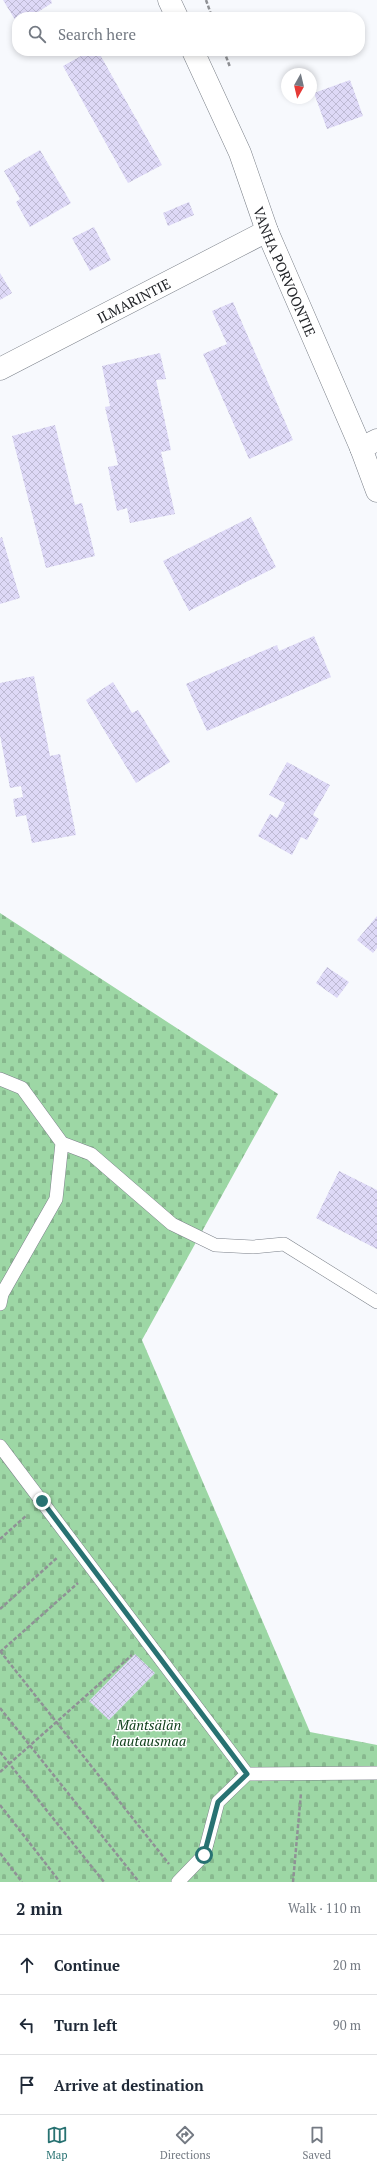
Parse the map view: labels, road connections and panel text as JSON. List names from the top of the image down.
{
  "streets": {
    "main road": ["VANHA PORVOONTIE", "ILMARINTIE"]
  },
  "crossings": [
    ["VANHA PORVOONTIE", "ILMARINTIE"]
  ],
  "parks": ["Mäntsälän hautausmaa"],
  "north": "bottom",
  "page": {
    "search": "Search here",
    "heading": ["2 min", "Walk · 110 m"],
    "list": [
      ["Continue", "20 m"],
      ["Turn left", "90 m"],
      "Arrive at destination"
    ],
    "nav": ["Map", "Directions", "Saved"]
  }
}
